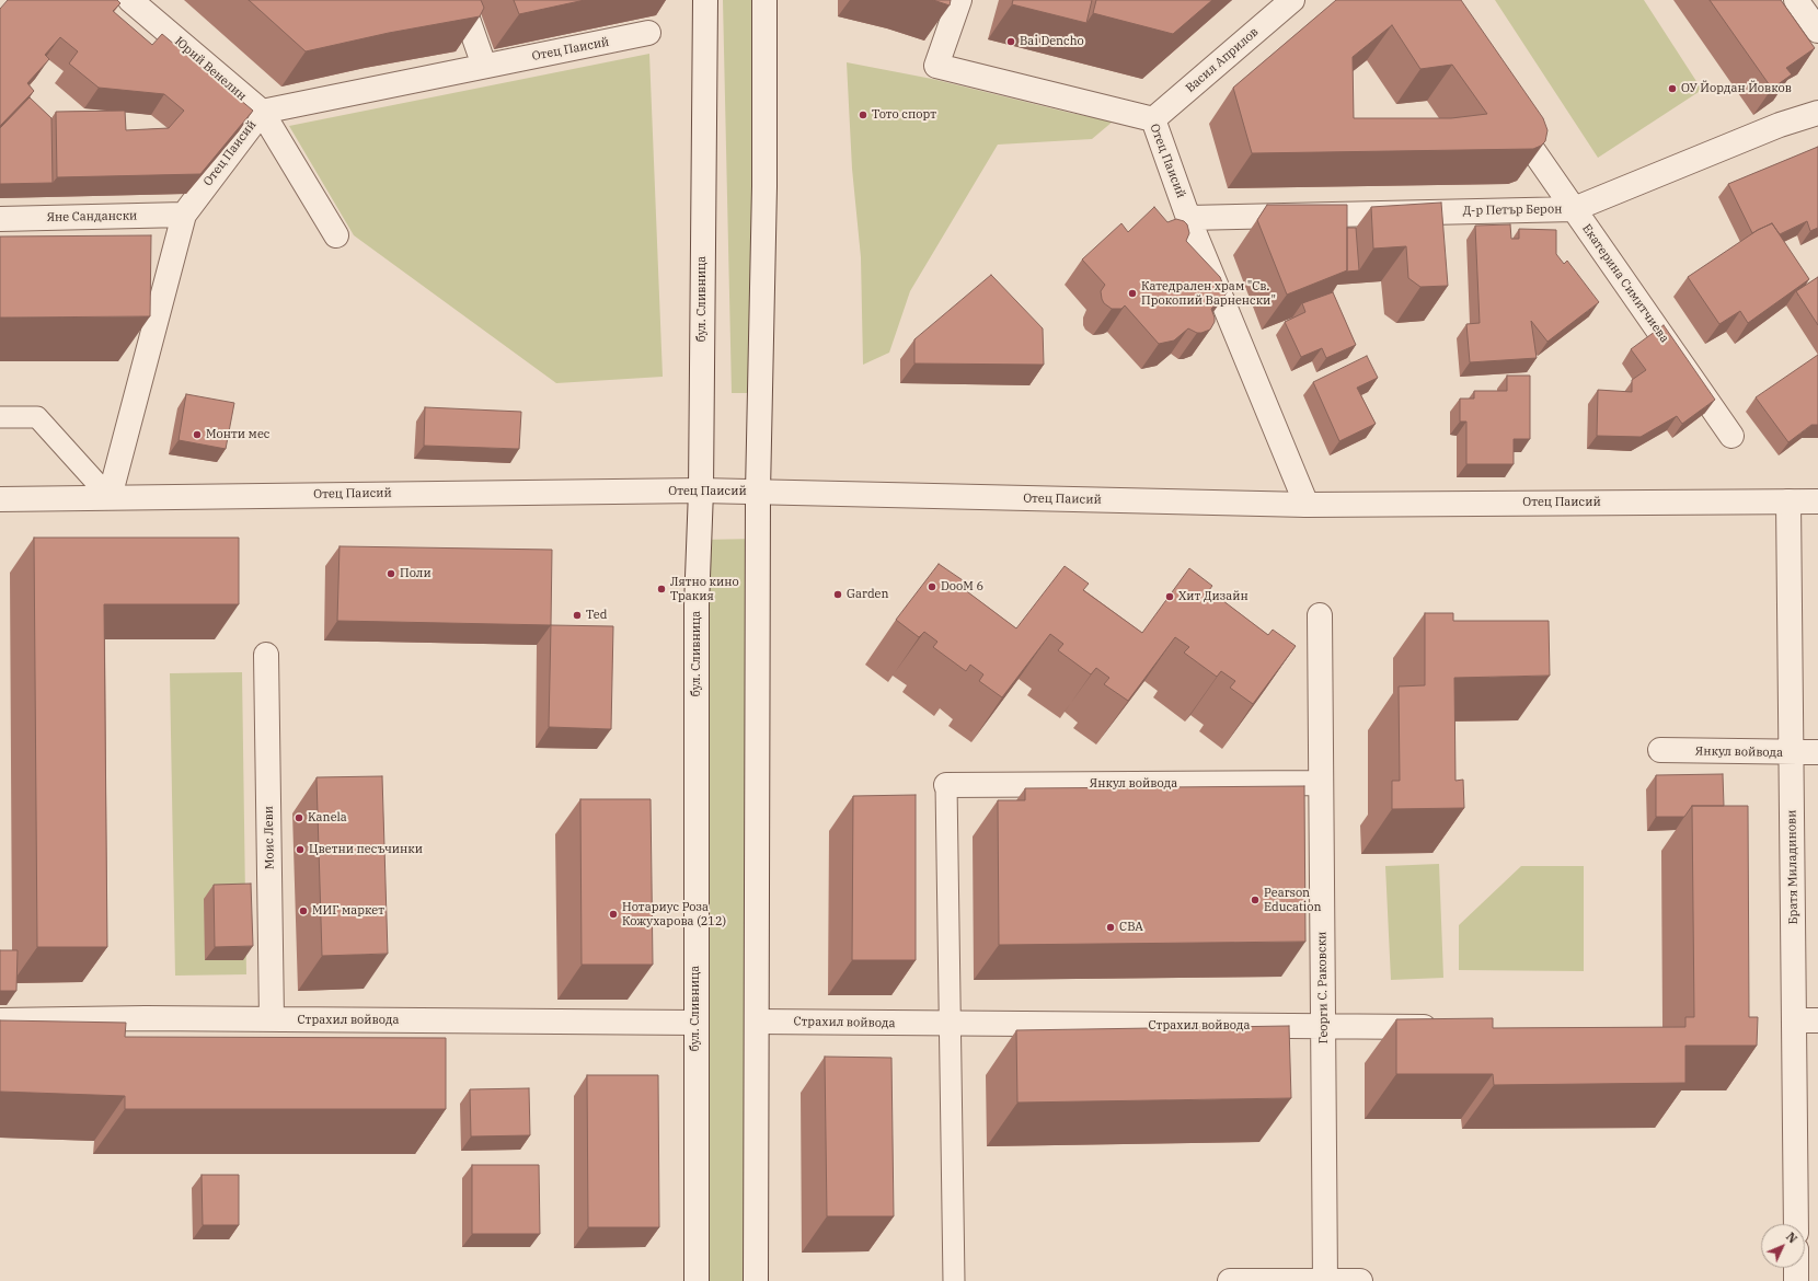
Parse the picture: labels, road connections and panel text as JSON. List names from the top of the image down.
{
  "streets": {
    "street": [
      "Отец Паисий",
      "Васил Априлов",
      "Юрий Венелин",
      "Д-р Петър Берон",
      "Яне Сандански",
      "Екатерина Симитчиева",
      "бул. Сливница",
      "Янкул войвода",
      "Моис Леви",
      "Братя Миладинови",
      "Георги С. Раковски",
      "Страхил войвода"
    ]
  },
  "crossings": [
    ["Отец Паисий", "Васил Априлов"],
    ["Отец Паисий", "Юрий Венелин"],
    ["Отец Паисий", "Д-р Петър Берон"],
    ["Отец Паисий", "Яне Сандански"],
    ["Отец Паисий", "бул. Сливница"],
    ["Отец Паисий", "Братя Миладинови"],
    ["Д-р Петър Берон", "Екатерина Симитчиева"],
    ["бул. Сливница", "Страхил войвода"],
    ["Янкул войвода", "Братя Миладинови"],
    ["Янкул войвода", "Георги С. Раковски"],
    ["Моис Леви", "Страхил войвода"],
    ["Георги С. Раковски", "Страхил войвода"]
  ],
  "places": [
    "Bai Dencho",
    "ОУ Йордан Йовков",
    "Тото спорт",
    "Катедрален храм \"Св. Прокопий Варненски\"",
    "Монти мес",
    "Поли",
    "DooM 6",
    "Лятно кино Тракия",
    "Garden",
    "Хит Дизайн",
    "Ted",
    "Kanela",
    "Цветни песъчинки",
    "Pearson Education",
    "МИГ маркет",
    "Нотариус Роза Кожухарова (212)",
    "CBA"
  ],
  "north": "top right"
}
